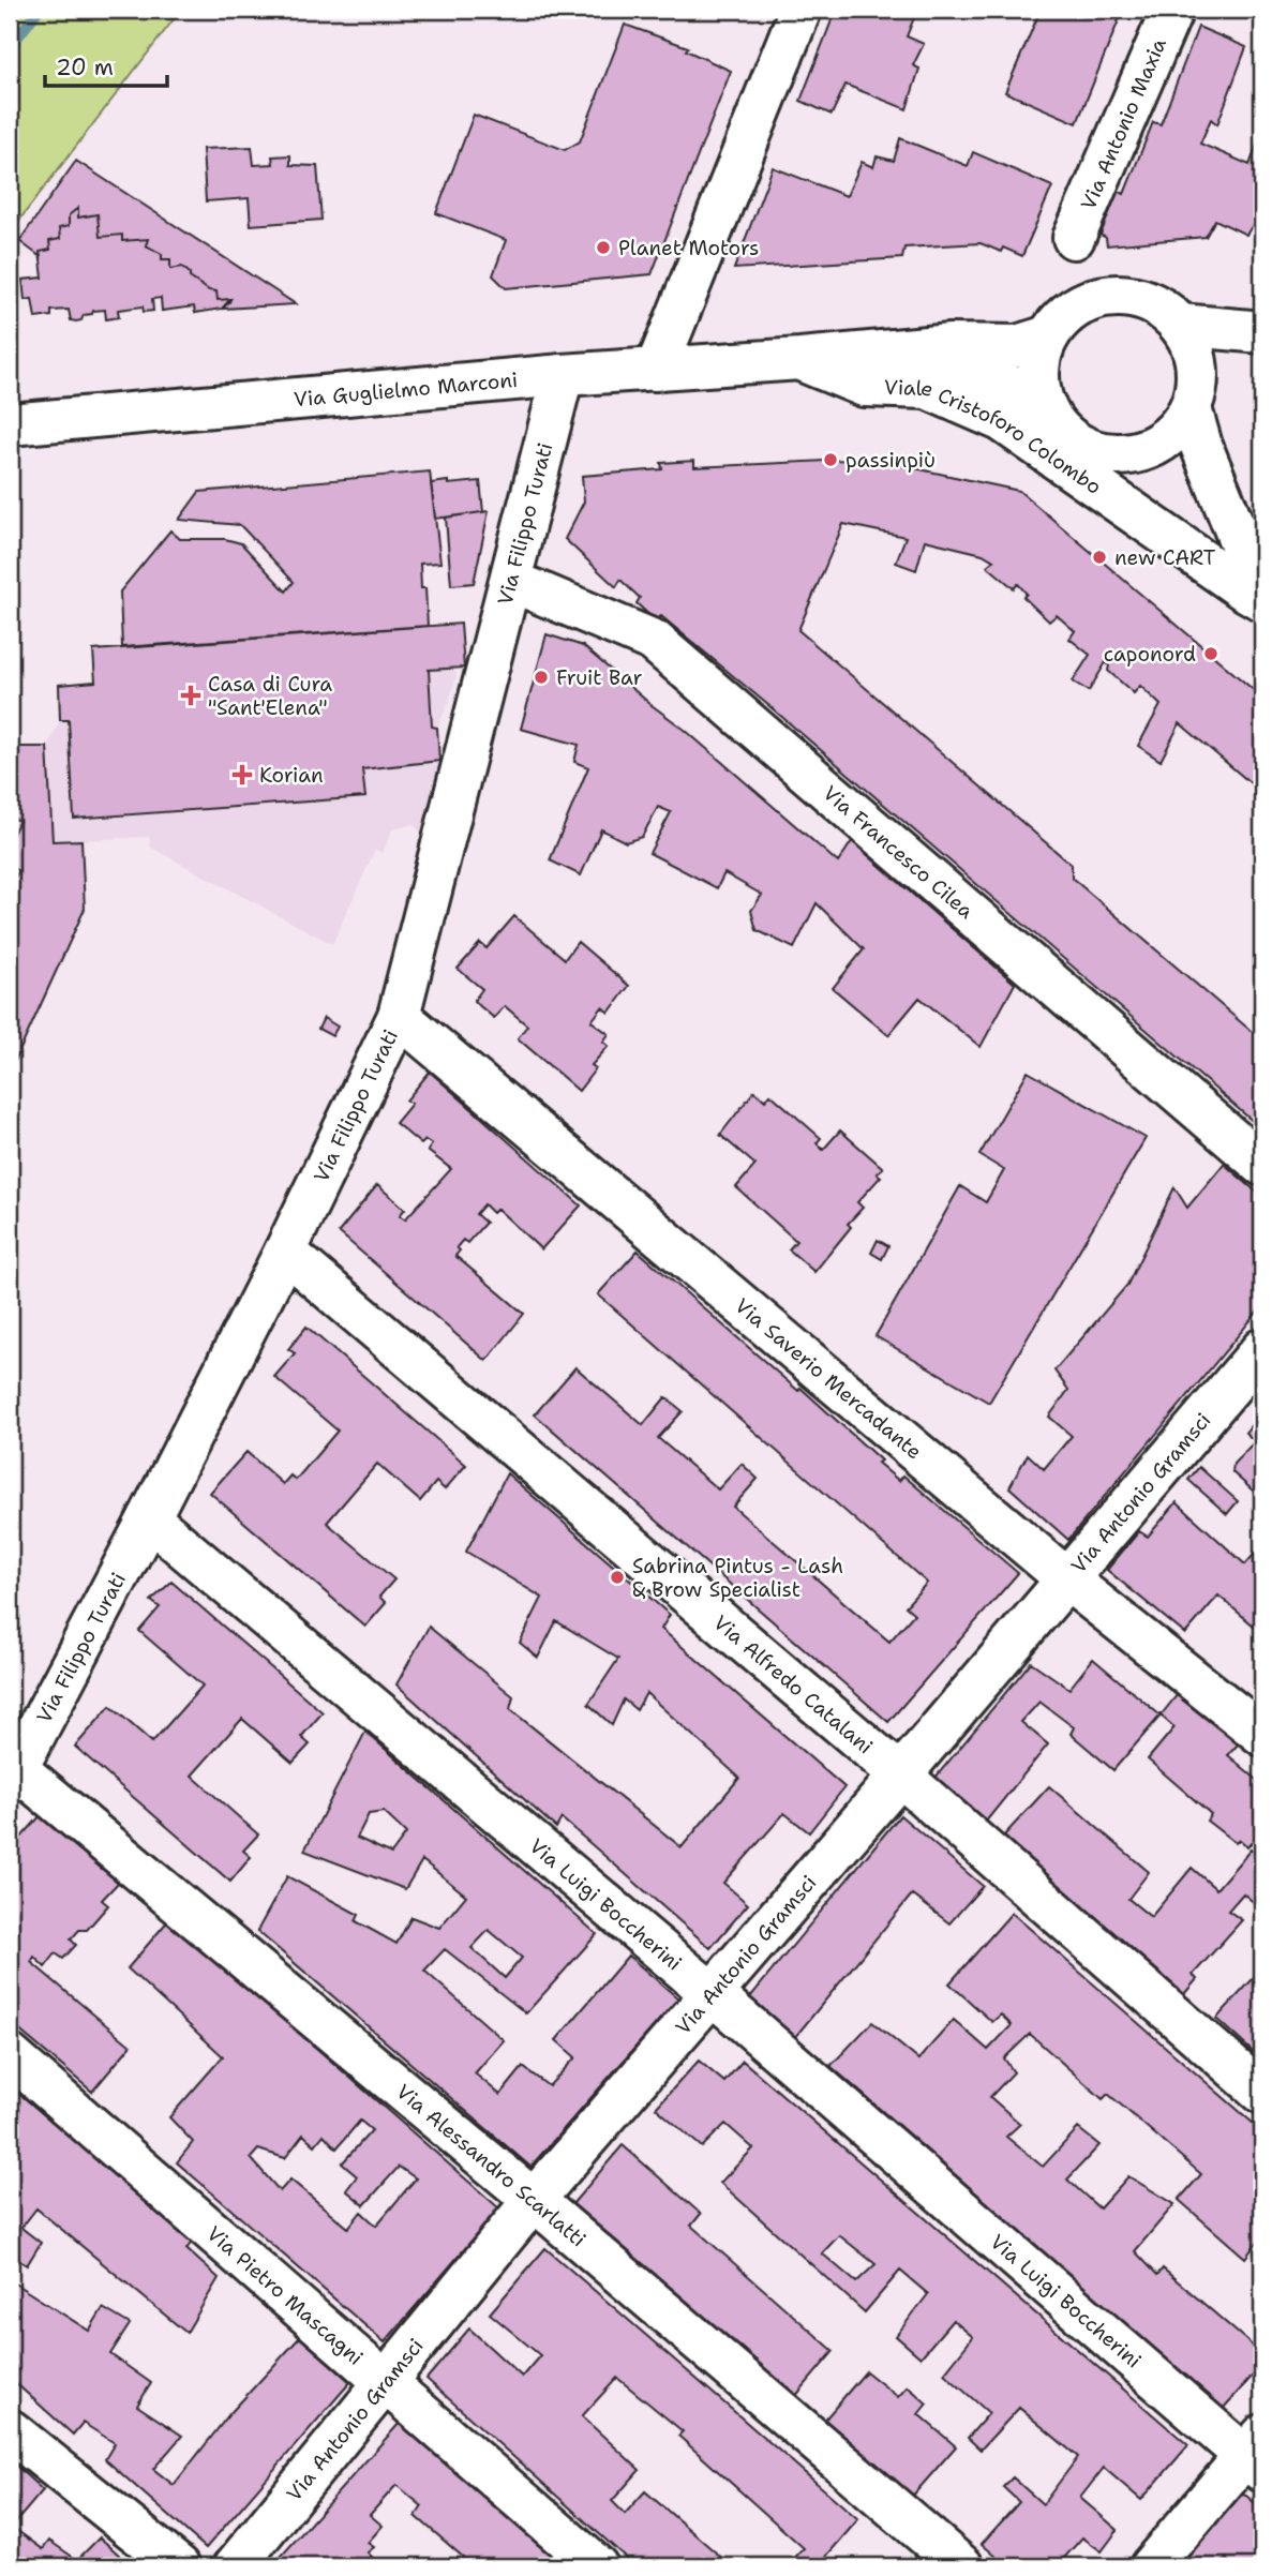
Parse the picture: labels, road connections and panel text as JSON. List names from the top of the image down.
{
  "streets": {
    "street": [
      "Via Antonio Maxia",
      "Via Guglielmo Marconi",
      "Viale Cristoforo Colombo",
      "Via Filippo Turati",
      "Via Francesco Cilea",
      "Via Saverio Mercadante",
      "Via Antonio Gramsci",
      "Via Alfredo Catalani",
      "Via Luigi Boccherini",
      "Via Alessandro Scarlatti",
      "Via Pietro Mascagni"
    ]
  },
  "crossings": [
    ["Via Guglielmo Marconi", "Viale Cristoforo Colombo"],
    ["Via Guglielmo Marconi", "Via Filippo Turati"],
    ["Via Filippo Turati", "Via Francesco Cilea"],
    ["Via Filippo Turati", "Via Saverio Mercadante"],
    ["Via Filippo Turati", "Via Alfredo Catalani"],
    ["Via Filippo Turati", "Via Luigi Boccherini"],
    ["Via Filippo Turati", "Via Alessandro Scarlatti"],
    ["Via Saverio Mercadante", "Via Antonio Gramsci"],
    ["Via Antonio Gramsci", "Via Alfredo Catalani"],
    ["Via Antonio Gramsci", "Via Luigi Boccherini"],
    ["Via Antonio Gramsci", "Via Alessandro Scarlatti"],
    ["Via Antonio Gramsci", "Via Pietro Mascagni"]
  ],
  "places": {
    "other": [
      "Planet Motors",
      "passinpiù",
      "new CART",
      "caponord",
      "Fruit Bar",
      "Sabrina Pintus - Lash & Brow Specialist"
    ],
    "health": ["Casa di Cura \"Sant'Elena\"", "Korian"]
  },
  "scale_bar": "20 m"
}
